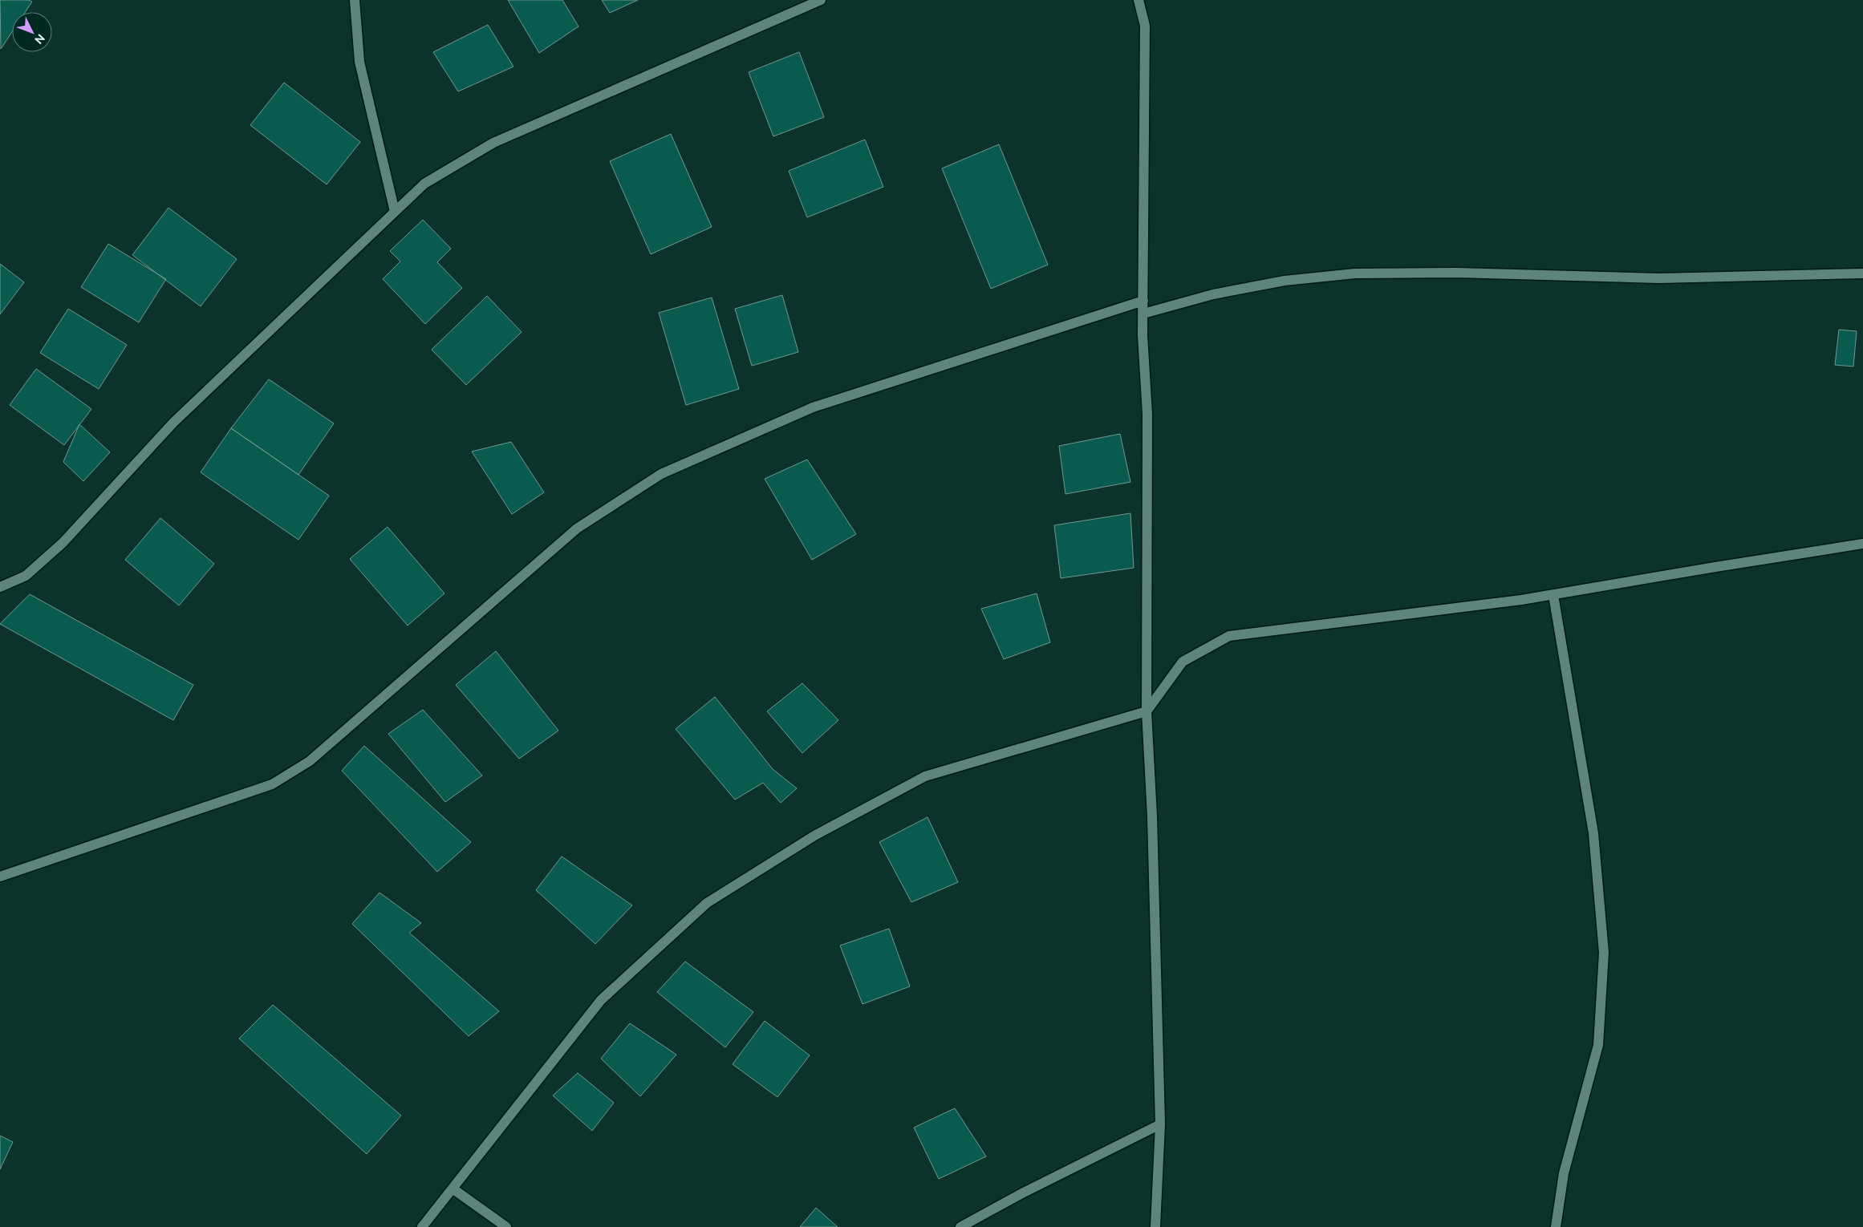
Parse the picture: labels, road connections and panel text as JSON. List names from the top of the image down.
{
  "north": "bottom right"
}
